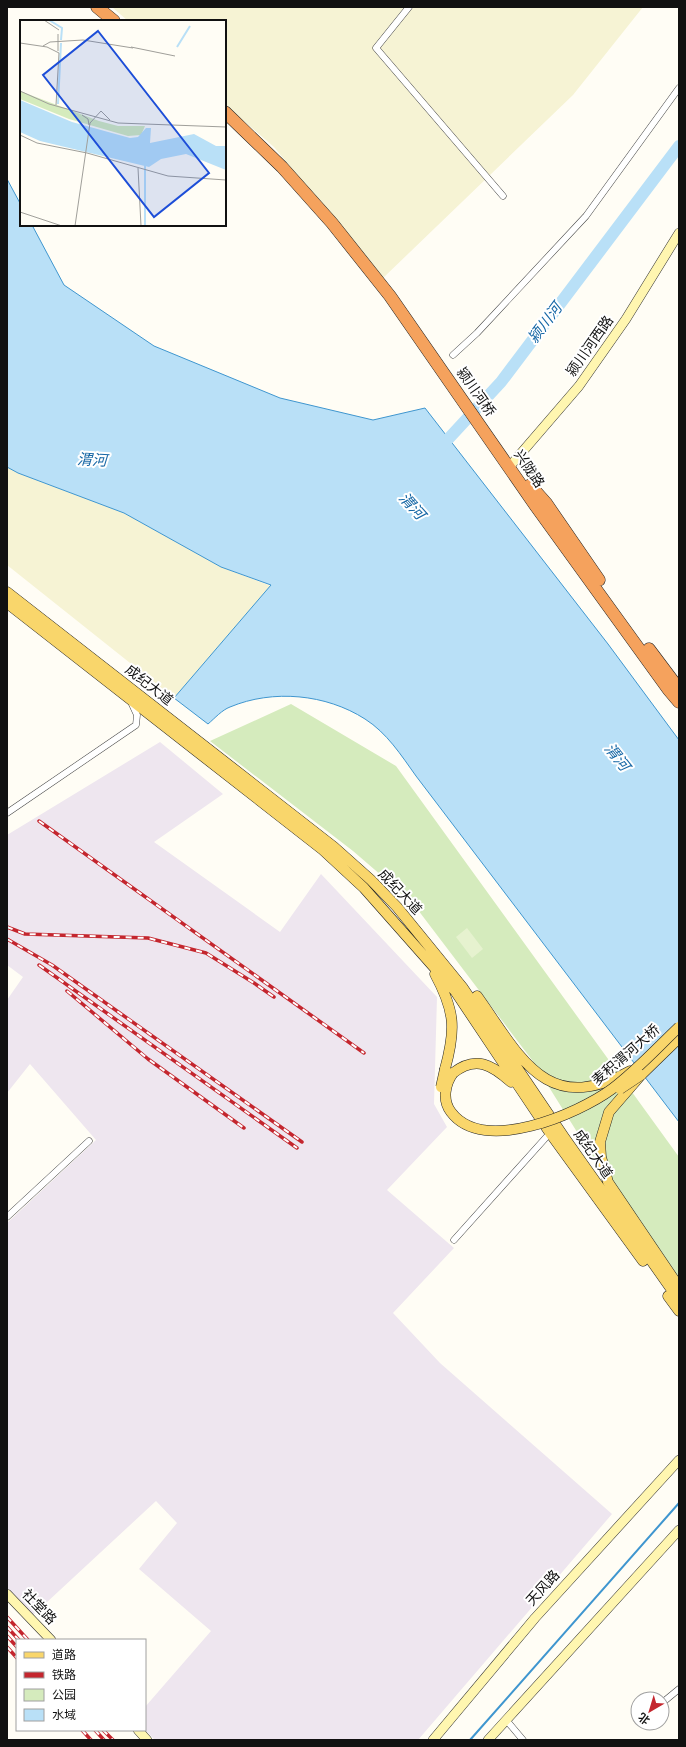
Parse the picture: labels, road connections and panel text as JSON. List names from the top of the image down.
{
  "streets": {
    "highway": ["颍川河桥", "兴陇路"],
    "main road": [
      "颍川河西路",
      "成纪大道",
      "麦积渭河大桥",
      "天风路",
      "社堂路"
    ]
  },
  "crossings": [
    ["颍川河西路", "兴陇路"],
    ["颍川河桥", "兴陇路"],
    ["成纪大道", "麦积渭河大桥"]
  ],
  "water": ["颍川河", "渭河"],
  "legend": [
    "道路",
    "铁路",
    "公园",
    "水域"
  ],
  "north": "bottom left"
}
